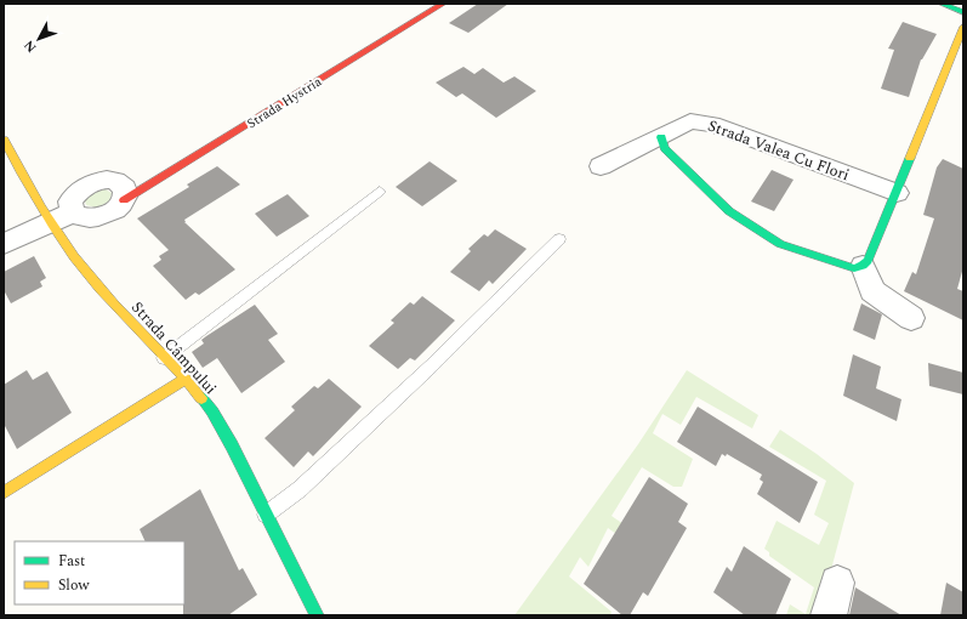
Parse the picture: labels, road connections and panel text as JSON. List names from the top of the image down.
{
  "streets": {
    "street": ["Strada Hystria", "Strada Valea Cu Flori", "Strada Câmpului"]
  },
  "legend": ["Fast", "Slow"],
  "north": "bottom left"
}
